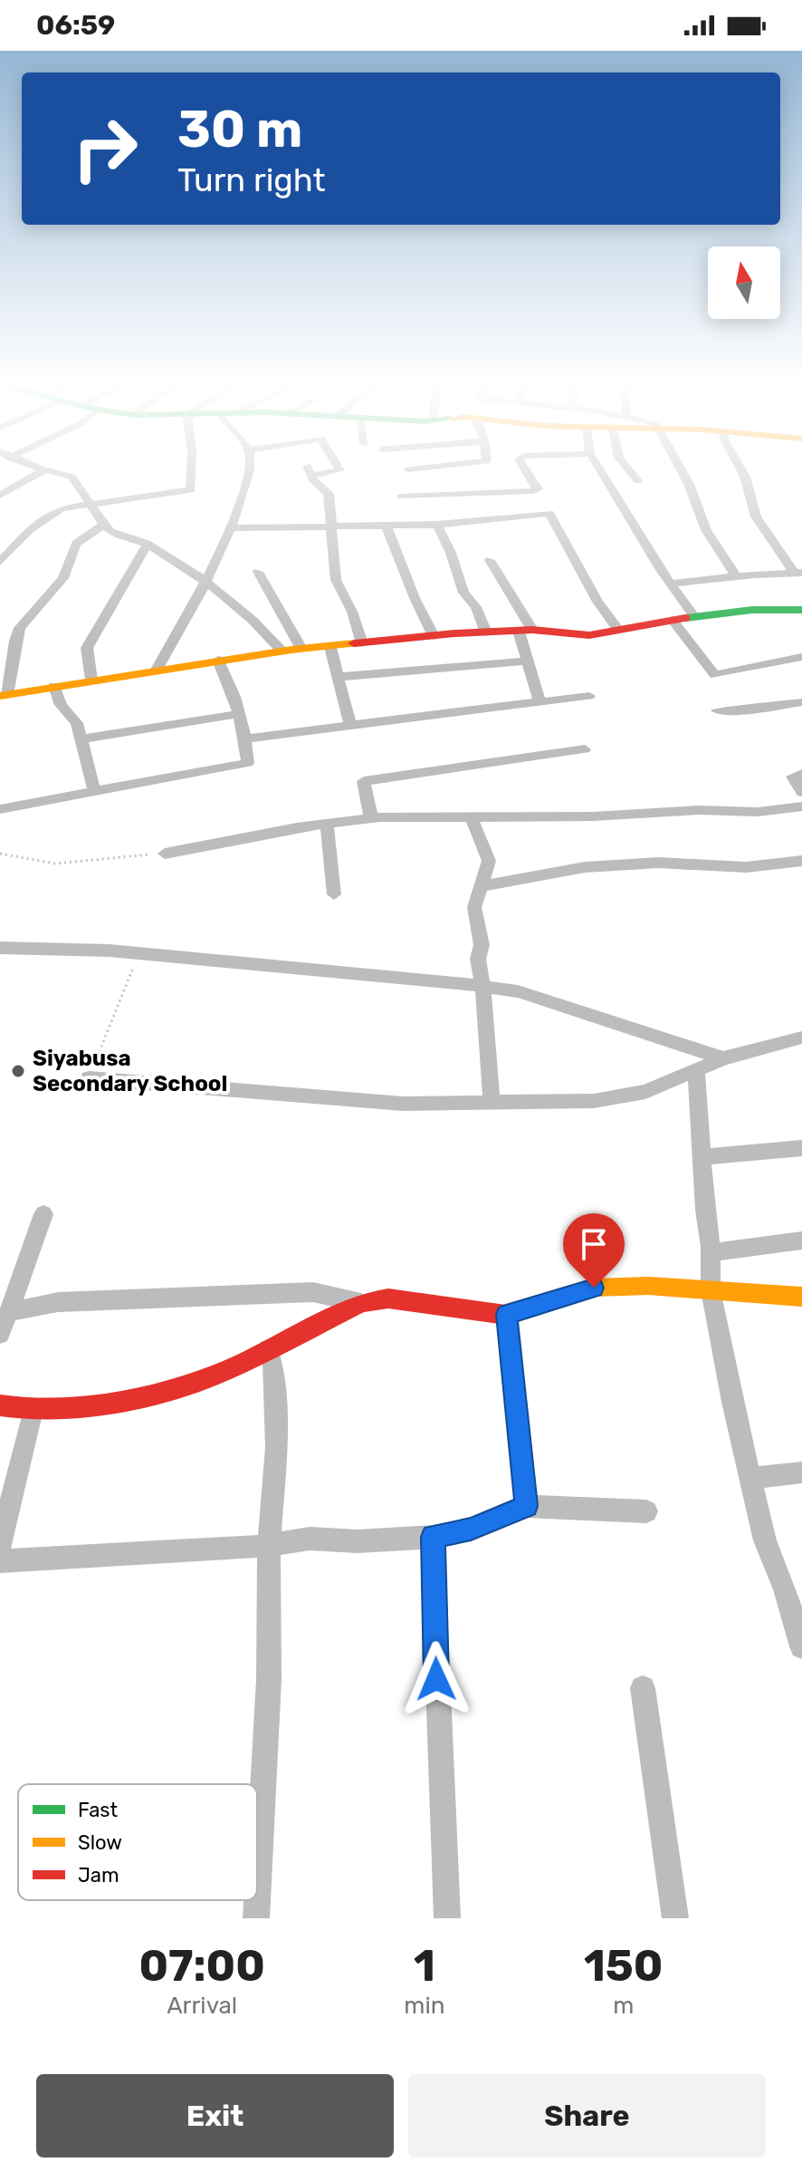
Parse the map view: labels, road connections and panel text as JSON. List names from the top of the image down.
{
  "places": ["Siyabusa Secondary School"],
  "legend": ["Fast", "Slow", "Jam"],
  "north": "top",
  "page": {
    "status": "06:59",
    "turn": ["30 m", "Turn right"],
    "eta": [
      "07:00",
      "Arrival",
      "1",
      "min",
      "150",
      "m"
    ],
    "buttons": ["Exit", "Share"]
  }
}
